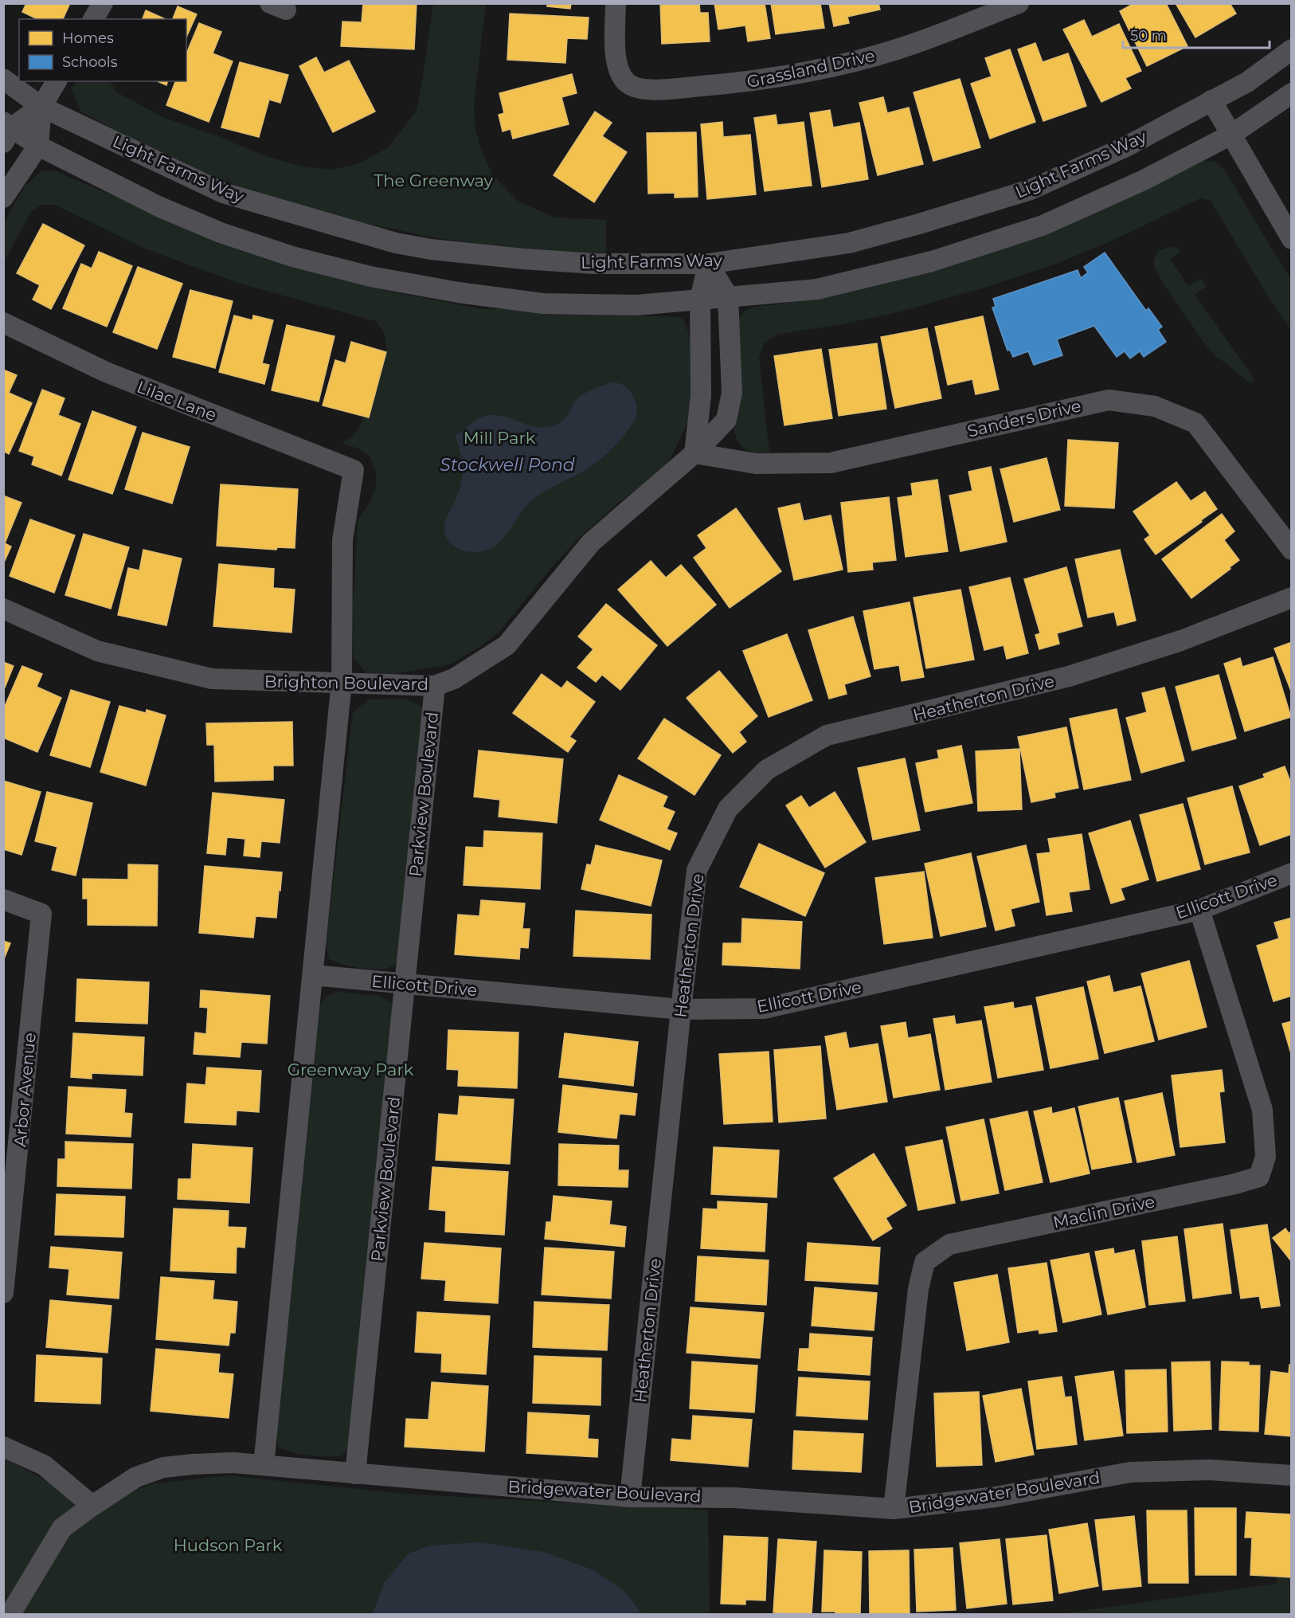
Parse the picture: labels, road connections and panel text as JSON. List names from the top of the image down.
{
  "streets": {
    "street": [
      "Grassland Drive",
      "Light Farms Way",
      "Lilac Lane",
      "Sanders Drive",
      "Brighton Boulevard",
      "Heatherton Drive",
      "Parkview Boulevard",
      "Ellicott Drive",
      "Arbor Avenue",
      "Maclin Drive",
      "Bridgewater Boulevard"
    ]
  },
  "crossings": [
    ["Light Farms Way", "Brighton Boulevard"],
    ["Lilac Lane", "Brighton Boulevard"],
    ["Sanders Drive", "Brighton Boulevard"],
    ["Brighton Boulevard", "Parkview Boulevard"],
    ["Heatherton Drive", "Ellicott Drive"],
    ["Heatherton Drive", "Bridgewater Boulevard"],
    ["Parkview Boulevard", "Ellicott Drive"],
    ["Parkview Boulevard", "Bridgewater Boulevard"],
    ["Ellicott Drive", "Maclin Drive"],
    ["Maclin Drive", "Bridgewater Boulevard"]
  ],
  "water": ["Stockwell Pond"],
  "parks": [
    "The Greenway",
    "Mill Park",
    "Greenway Park",
    "Hudson Park"
  ],
  "legend": ["Homes", "Schools"],
  "scale_bar": "50 m"
}
